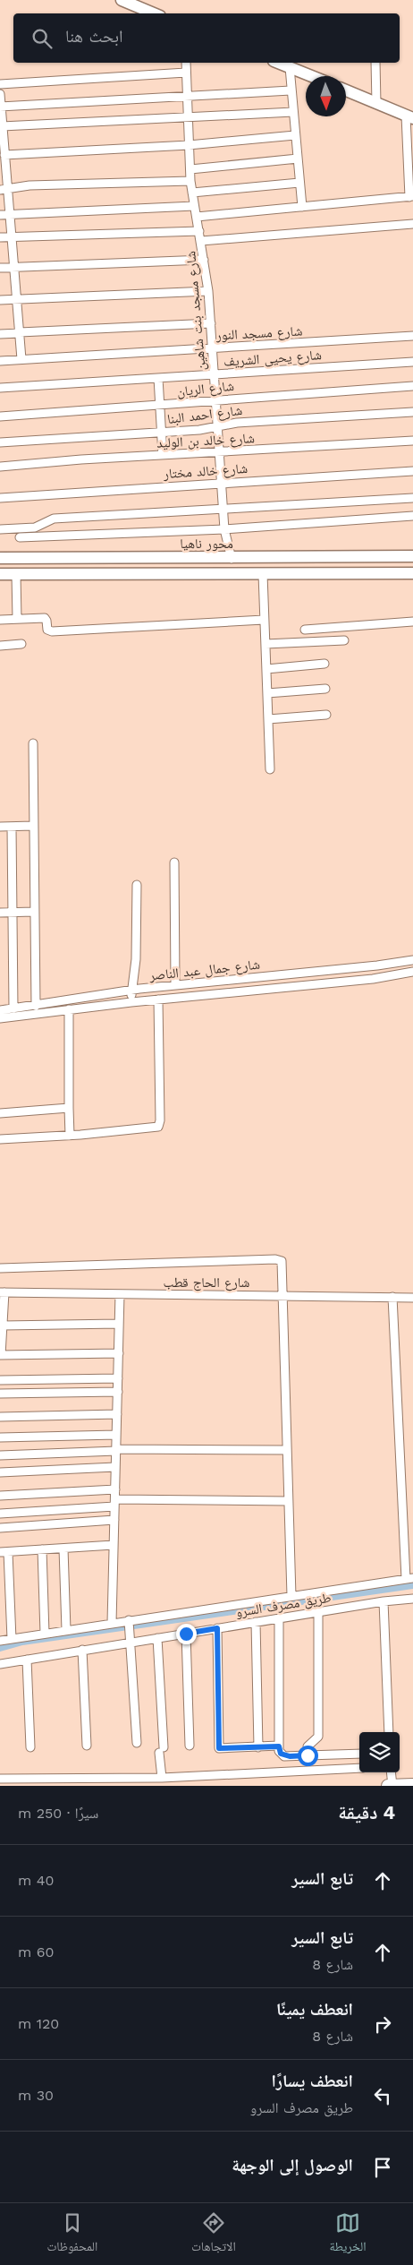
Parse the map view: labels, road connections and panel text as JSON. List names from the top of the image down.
{
  "streets": {
    "main road": ["محور ناهيا"],
    "street": [
      "شارع مسجد بنت شاهين",
      "شارع مسجد النور",
      "شارع يحيى الشريف",
      "شارع الريان",
      "شارع احمد البنا",
      "شارع خالد بن الوليد",
      "شارع خالد مختار",
      "شارع جمال عبد الناصر",
      "شارع الحاج قطب",
      "طريق مصرف السرو"
    ]
  },
  "crossings": [
    ["شارع مسجد بنت شاهين", "شارع مسجد النور"],
    ["شارع مسجد بنت شاهين", "شارع يحيى الشريف"],
    ["شارع مسجد بنت شاهين", "شارع الريان"],
    ["شارع مسجد بنت شاهين", "شارع احمد البنا"],
    ["شارع مسجد بنت شاهين", "شارع خالد بن الوليد"],
    ["شارع مسجد بنت شاهين", "شارع خالد مختار"],
    ["شارع مسجد بنت شاهين", "محور ناهيا"]
  ],
  "north": "bottom",
  "page": {
    "search": "ابحث هنا",
    "heading": ["4 دقيقة", "سيرًا · 250 m"],
    "list": [
      ["تابع السير", "40 m"],
      ["تابع السير", "شارع 8", "60 m"],
      ["انعطف يمينًا", "شارع 8", "120 m"],
      ["انعطف يسارًا", "طريق مصرف السرو", "30 m"],
      "الوصول إلى الوجهة"
    ],
    "nav": ["الخريطة", "الاتجاهات", "المحفوظات"]
  }
}
